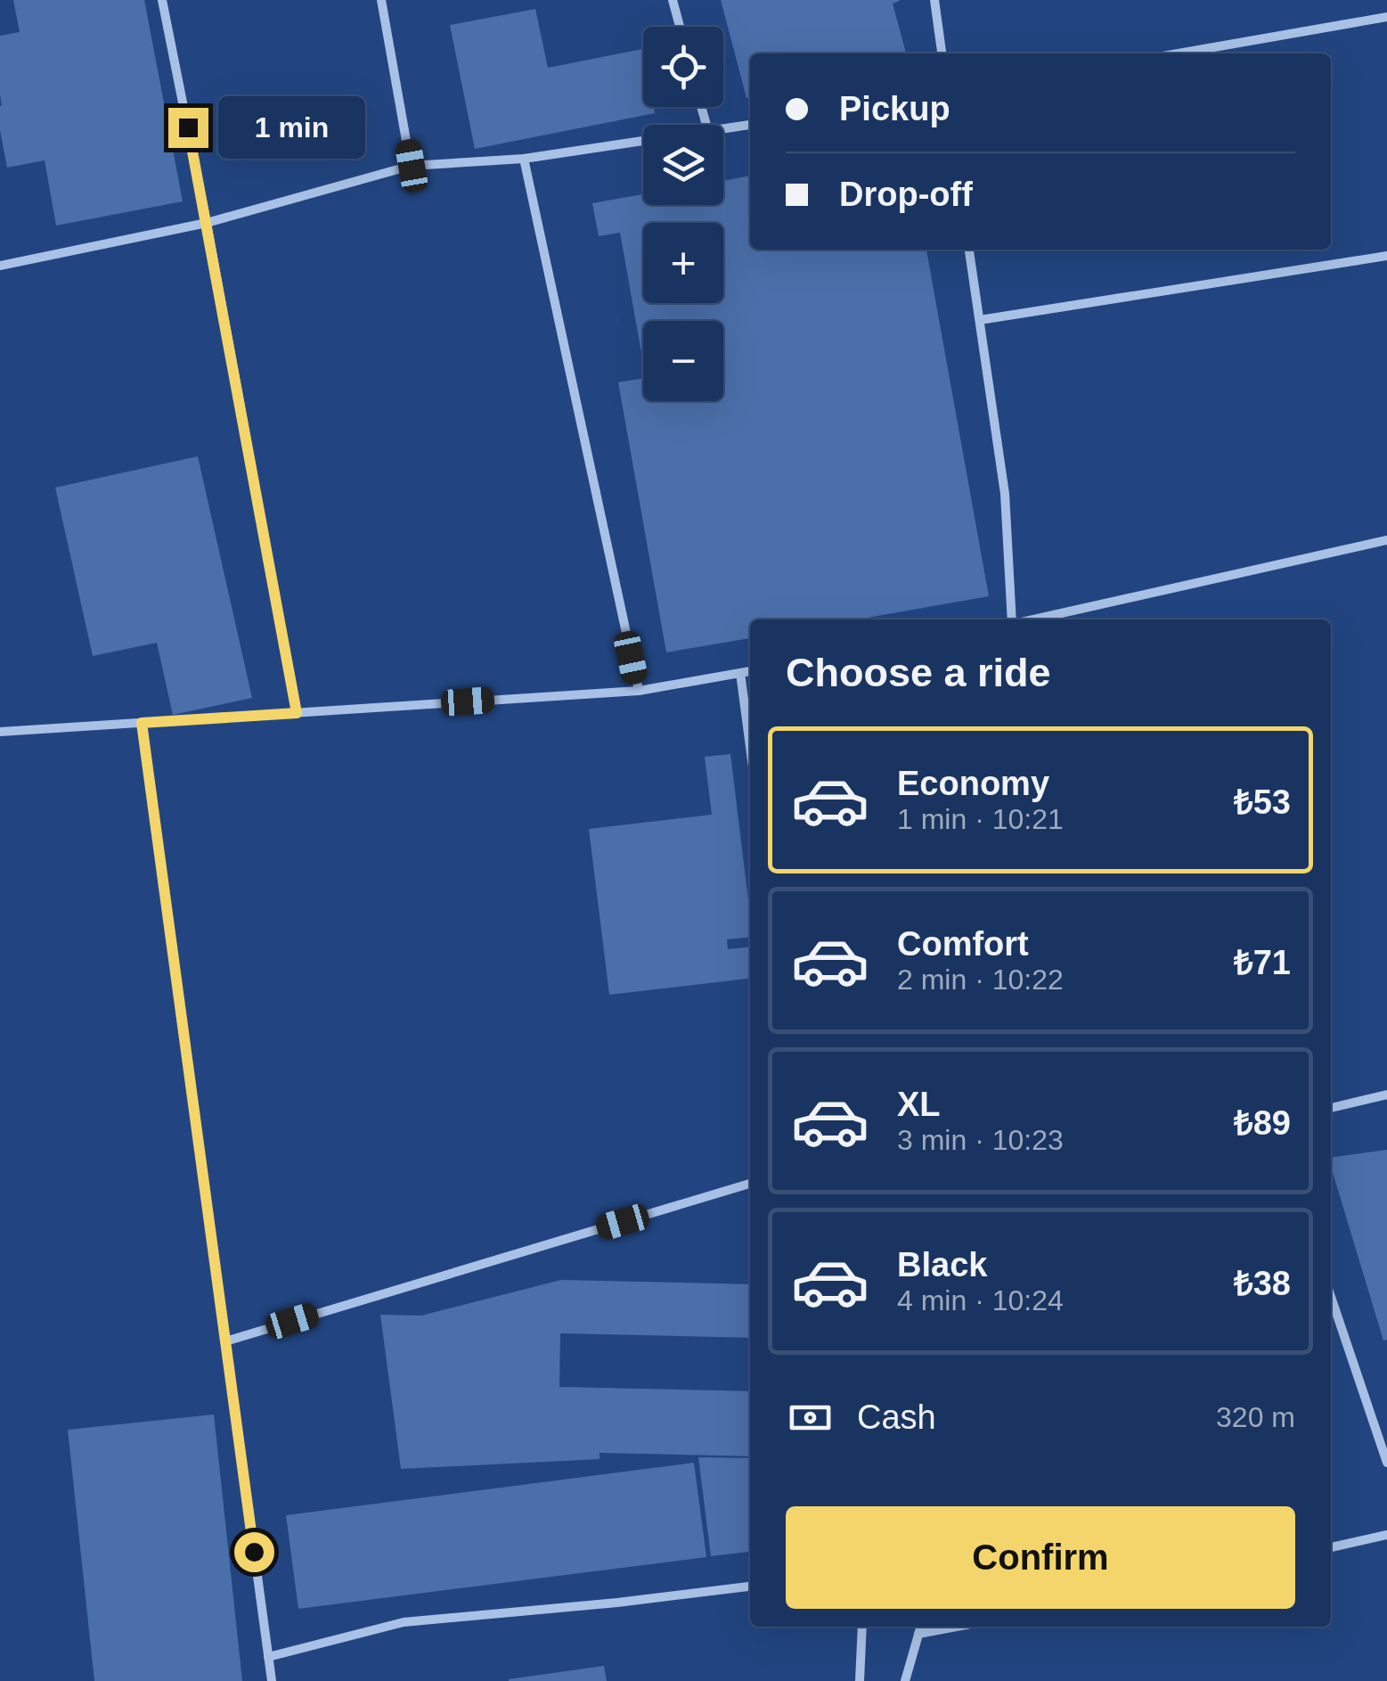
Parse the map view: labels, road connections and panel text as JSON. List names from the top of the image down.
{
  "page": {
    "map_buttons": ["+", "−"],
    "banner": ["Pickup", "Drop-off"],
    "bubble": "1 min",
    "heading": "Choose a ride",
    "list": [
      {
        "name": "Economy",
        "note": "1 min · 10:21",
        "value": "₺53"
      },
      {
        "name": "Comfort",
        "note": "2 min · 10:22",
        "value": "₺71"
      },
      {
        "name": "XL",
        "note": "3 min · 10:23",
        "value": "₺89"
      },
      {
        "name": "Black",
        "note": "4 min · 10:24",
        "value": "₺38"
      }
    ],
    "pay": ["Cash", "320 m"],
    "buttons": "Confirm"
  }
}
